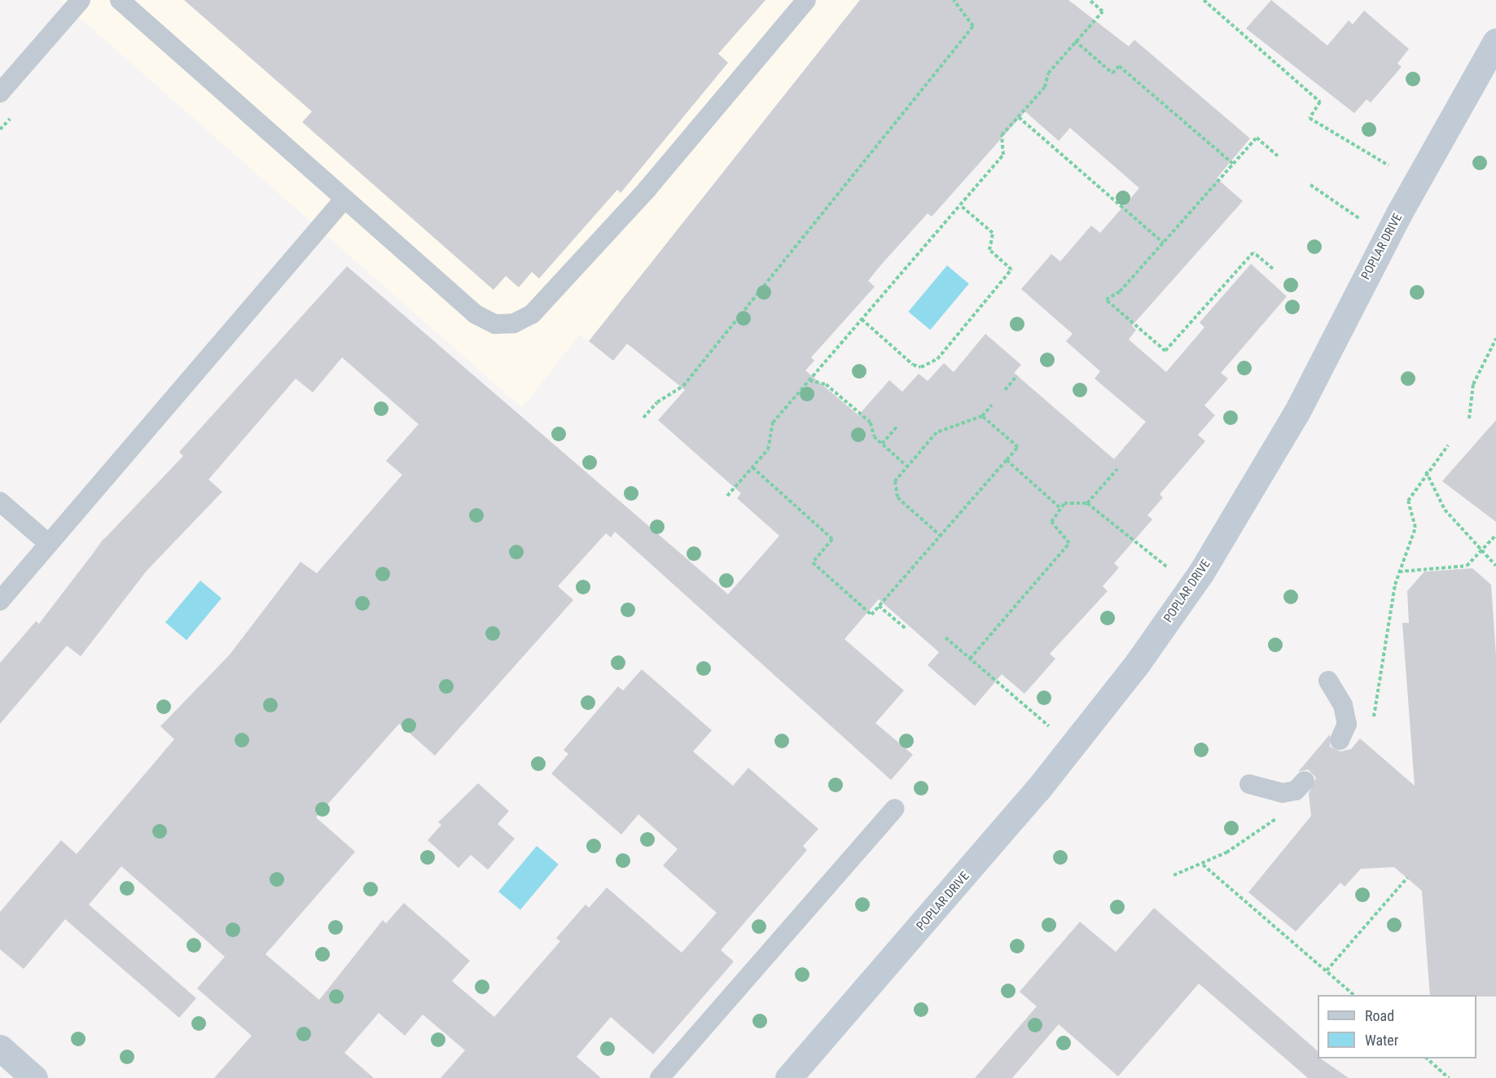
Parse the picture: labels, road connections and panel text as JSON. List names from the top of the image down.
{
  "streets": {
    "main road": ["POPLAR DRIVE"]
  },
  "legend": ["Road", "Water"]
}
